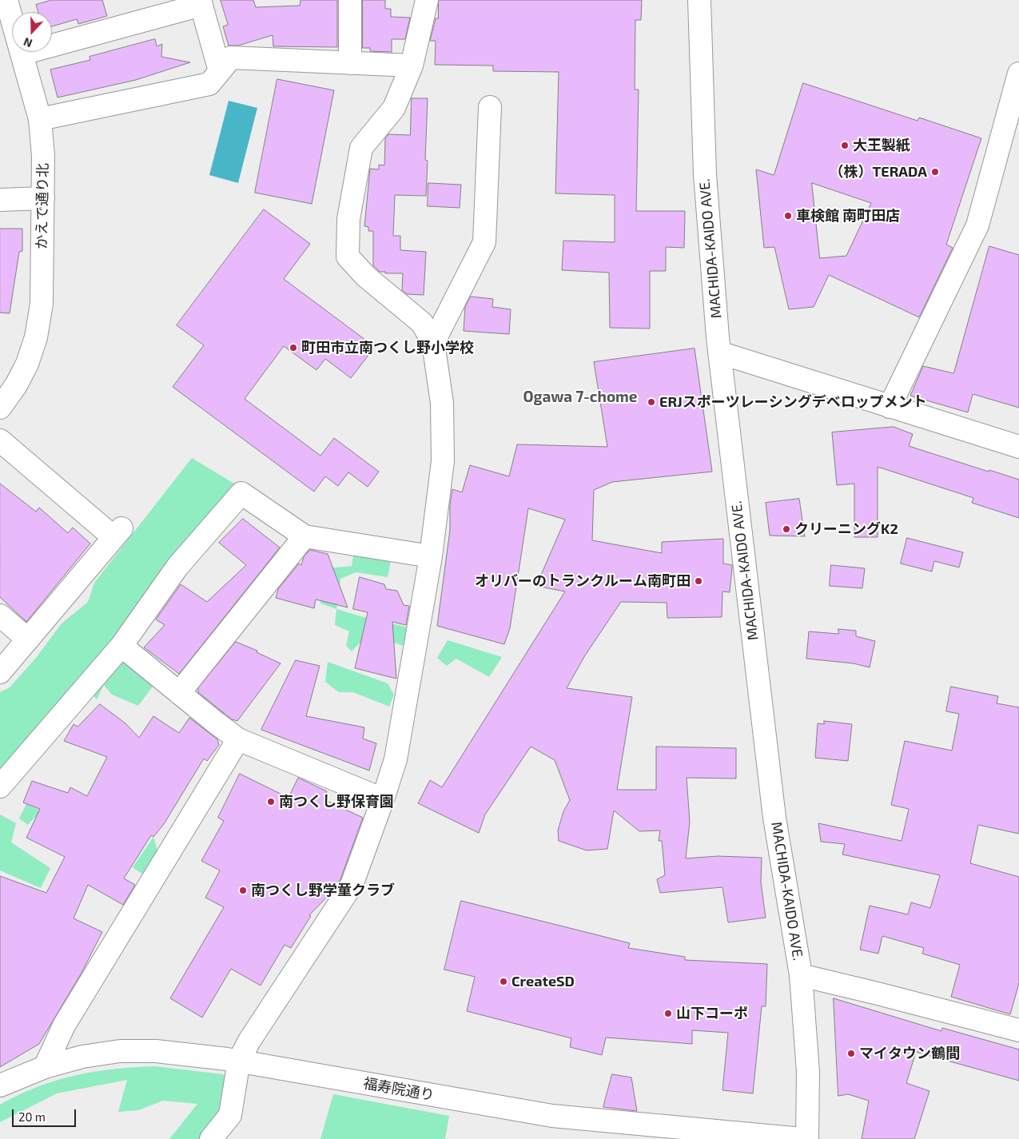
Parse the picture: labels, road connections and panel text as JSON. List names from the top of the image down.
{
  "streets": {
    "street": ["かえで通り北", "MACHIDA-KAIDO AVE.", "福寿院通り"]
  },
  "districts": ["Ogawa 7-chome"],
  "places": [
    "大王製紙",
    "（株）TERADA",
    "車検館 南町田店",
    "町田市立南つくし野小学校",
    "ERJスポーツレーシングデベロップメント",
    "クリーニングK2",
    "オリバーのトランクルーム南町田",
    "南つくし野保育園",
    "南つくし野学童クラブ",
    "CreateSD",
    "山下コーポ",
    "マイタウン鶴間"
  ],
  "scale_bar": "20 m",
  "north": "bottom"
}
